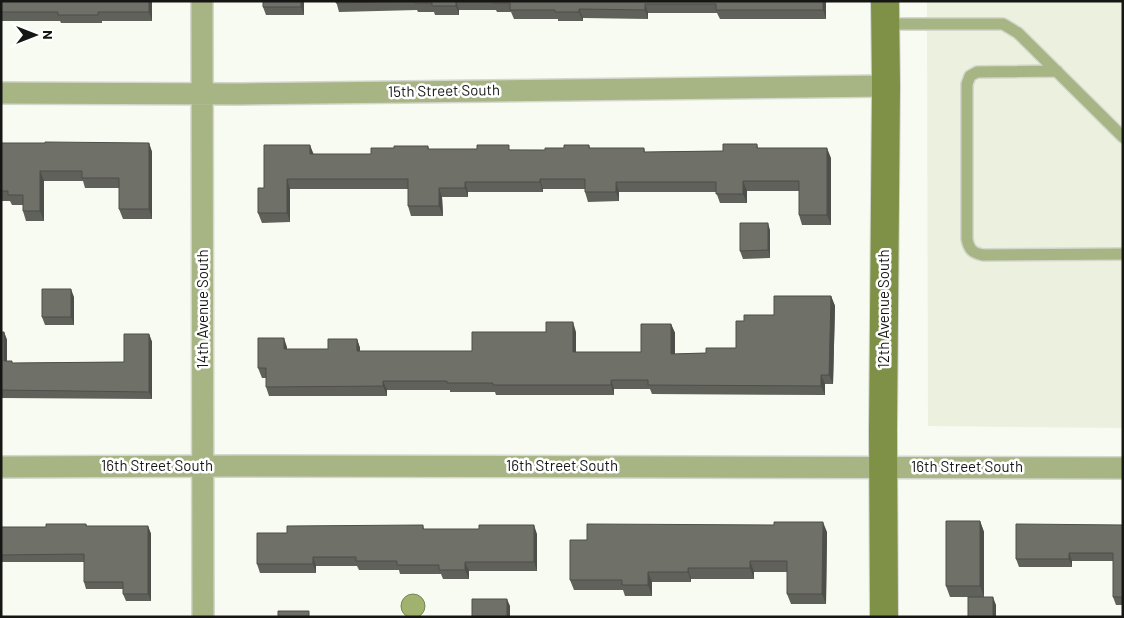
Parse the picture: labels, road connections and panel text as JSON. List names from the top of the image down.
{
  "streets": {
    "street": [
      "15th Street South",
      "14th Avenue South",
      "12th Avenue South",
      "16th Street South"
    ]
  },
  "crossings": [
    ["15th Street South", "14th Avenue South"],
    ["15th Street South", "12th Avenue South"],
    ["14th Avenue South", "16th Street South"],
    ["12th Avenue South", "16th Street South"]
  ],
  "north": "right"
}
